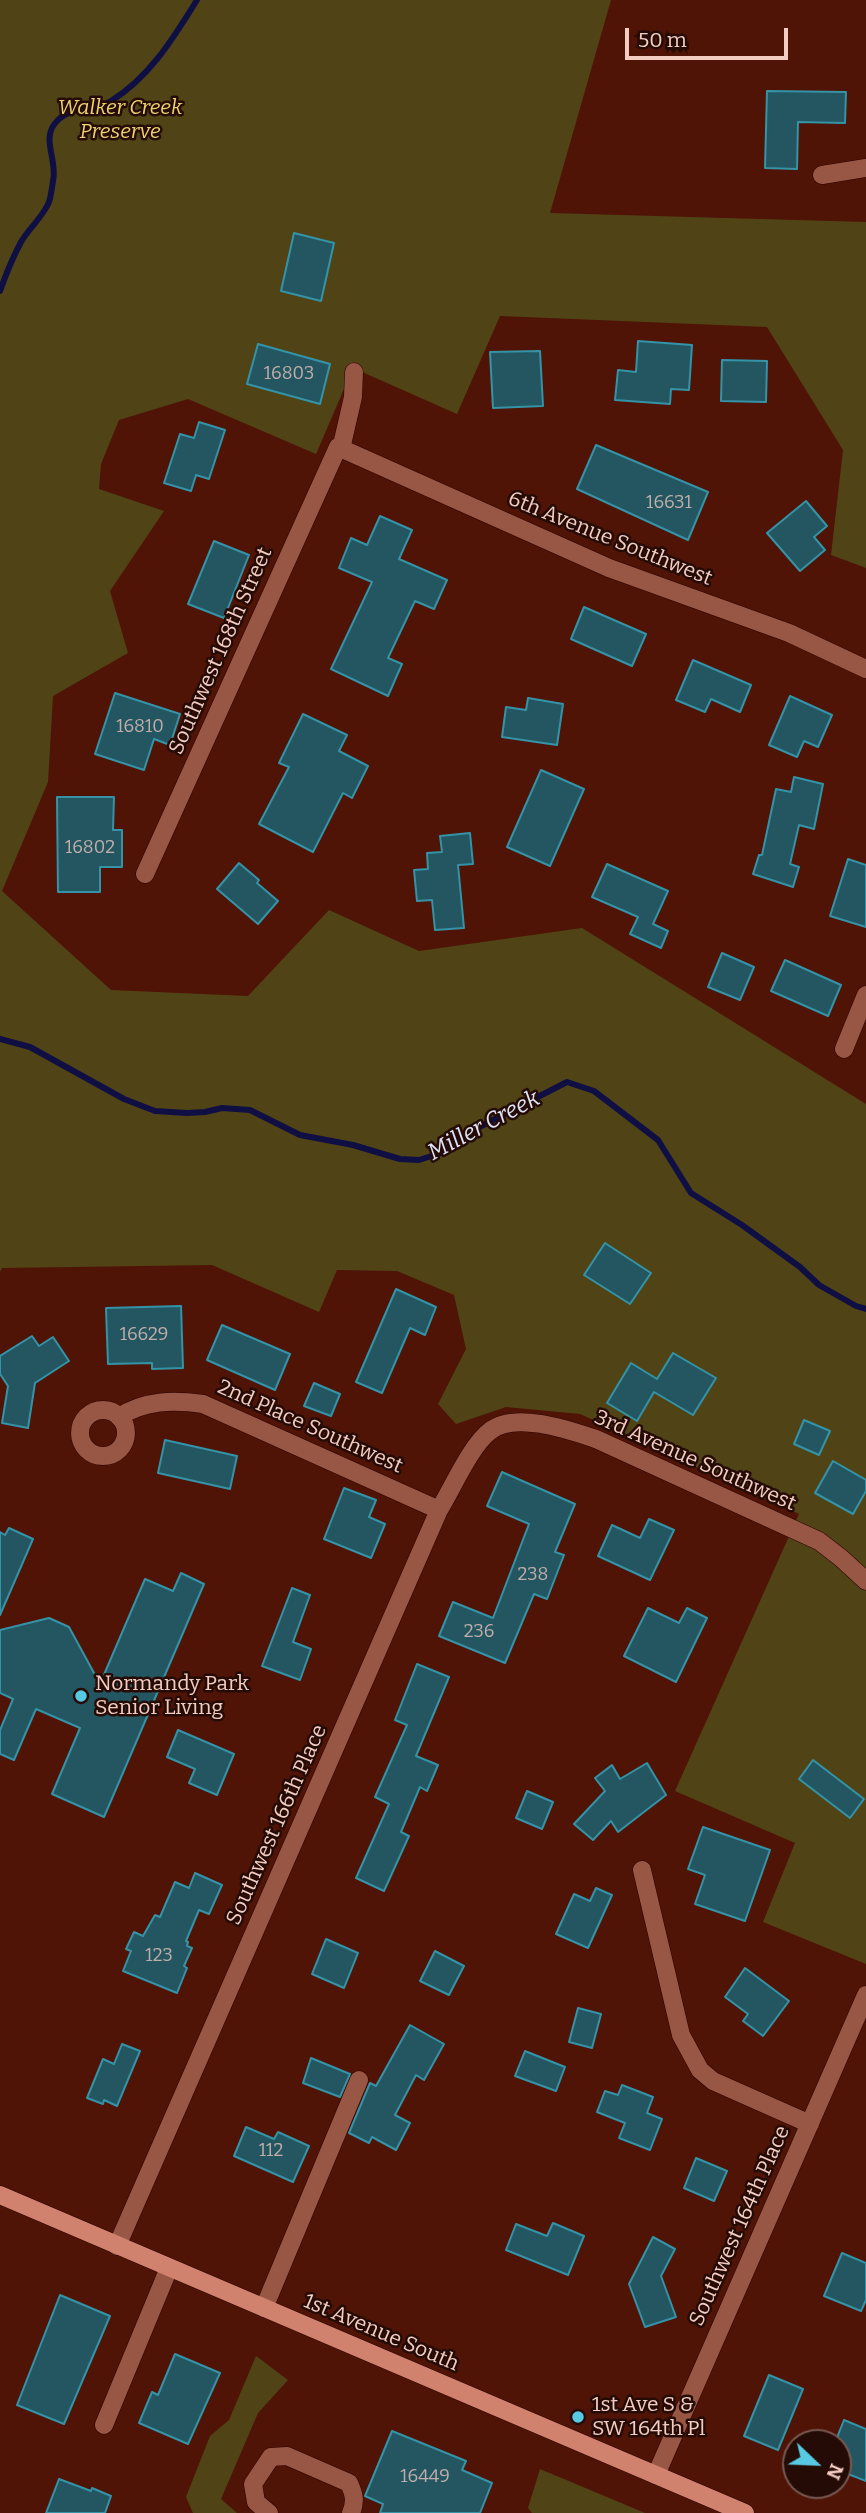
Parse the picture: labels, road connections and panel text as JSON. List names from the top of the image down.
{
  "streets": {
    "main road": ["1st Avenue South"],
    "street": [
      "6th Avenue Southwest",
      "Southwest 168th Street",
      "2nd Place Southwest",
      "3rd Avenue Southwest",
      "Southwest 166th Place",
      "Southwest 164th Place"
    ]
  },
  "crossings": [
    ["6th Avenue Southwest", "Southwest 168th Street"],
    ["2nd Place Southwest", "Southwest 166th Place"],
    ["3rd Avenue Southwest", "Southwest 166th Place"],
    ["Southwest 166th Place", "1st Avenue South"],
    ["Southwest 164th Place", "1st Avenue South"]
  ],
  "water": ["Miller Creek"],
  "parks": ["Walker Creek Preserve"],
  "places": ["Normandy Park Senior Living", "1st Ave S & SW 164th Pl"],
  "house_numbers": [
    "16803",
    "16631",
    "16810",
    "16802",
    "16629",
    "238",
    "236",
    "123",
    "112",
    "16449"
  ],
  "scale_bar": "50 m",
  "north": "bottom right"
}
